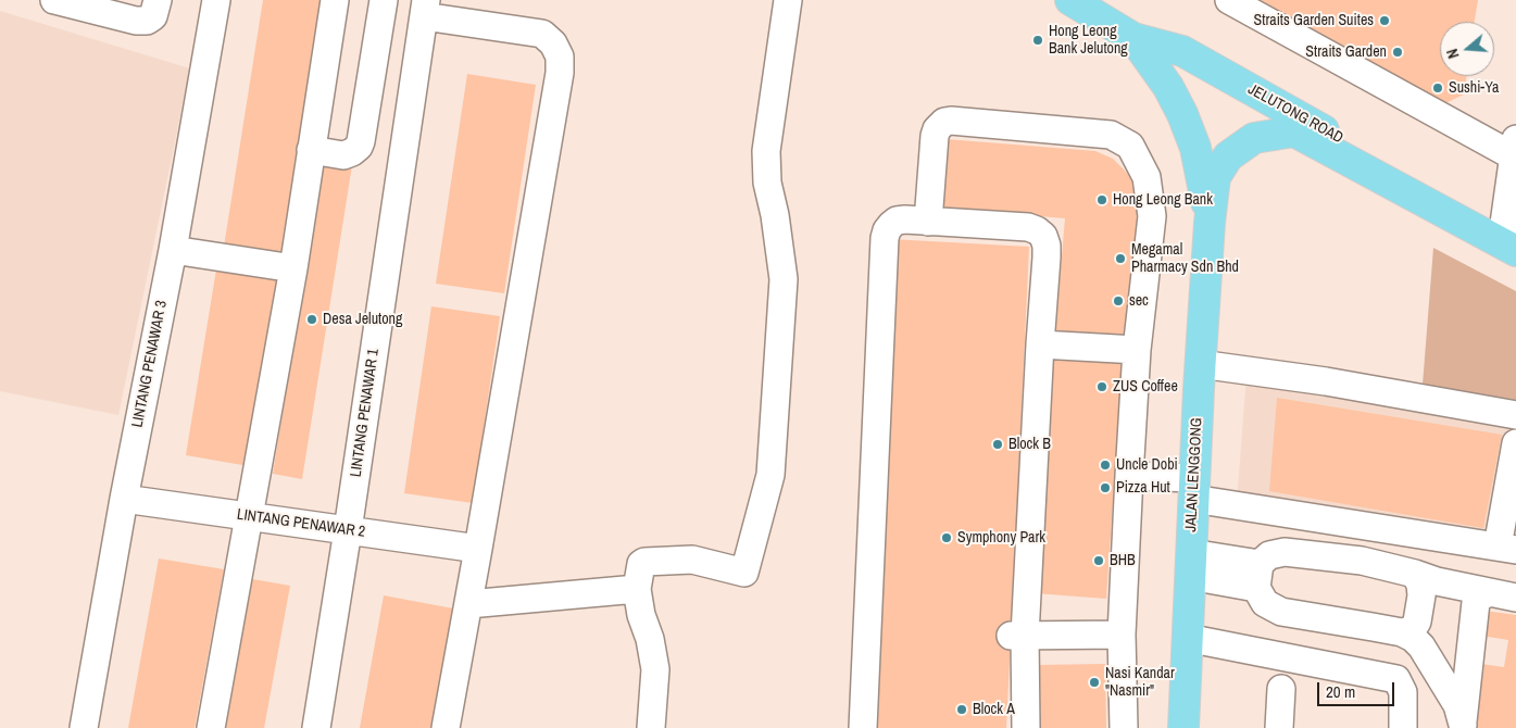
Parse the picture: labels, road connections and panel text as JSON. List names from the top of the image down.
{
  "streets": {
    "main road": ["JELUTONG ROAD", "JALAN LENGGONG"],
    "street": ["LINTANG PENAWAR 3", "LINTANG PENAWAR 1", "LINTANG PENAWAR 2"]
  },
  "crossings": [
    ["JELUTONG ROAD", "JALAN LENGGONG"],
    ["LINTANG PENAWAR 3", "LINTANG PENAWAR 2"],
    ["LINTANG PENAWAR 1", "LINTANG PENAWAR 2"]
  ],
  "places": [
    "Straits Garden Suites",
    "Hong Leong Bank Jelutong",
    "Straits Garden",
    "Sushi-Ya",
    "Hong Leong Bank",
    "Megamal Pharmacy Sdn Bhd",
    "sec",
    "Desa Jelutong",
    "ZUS Coffee",
    "Block B",
    "Uncle Dobi",
    "Pizza Hut",
    "Symphony Park",
    "BHB",
    "Nasi Kandar \"Nasmir\"",
    "Block A"
  ],
  "scale_bar": "20 m",
  "north": "left"
}
